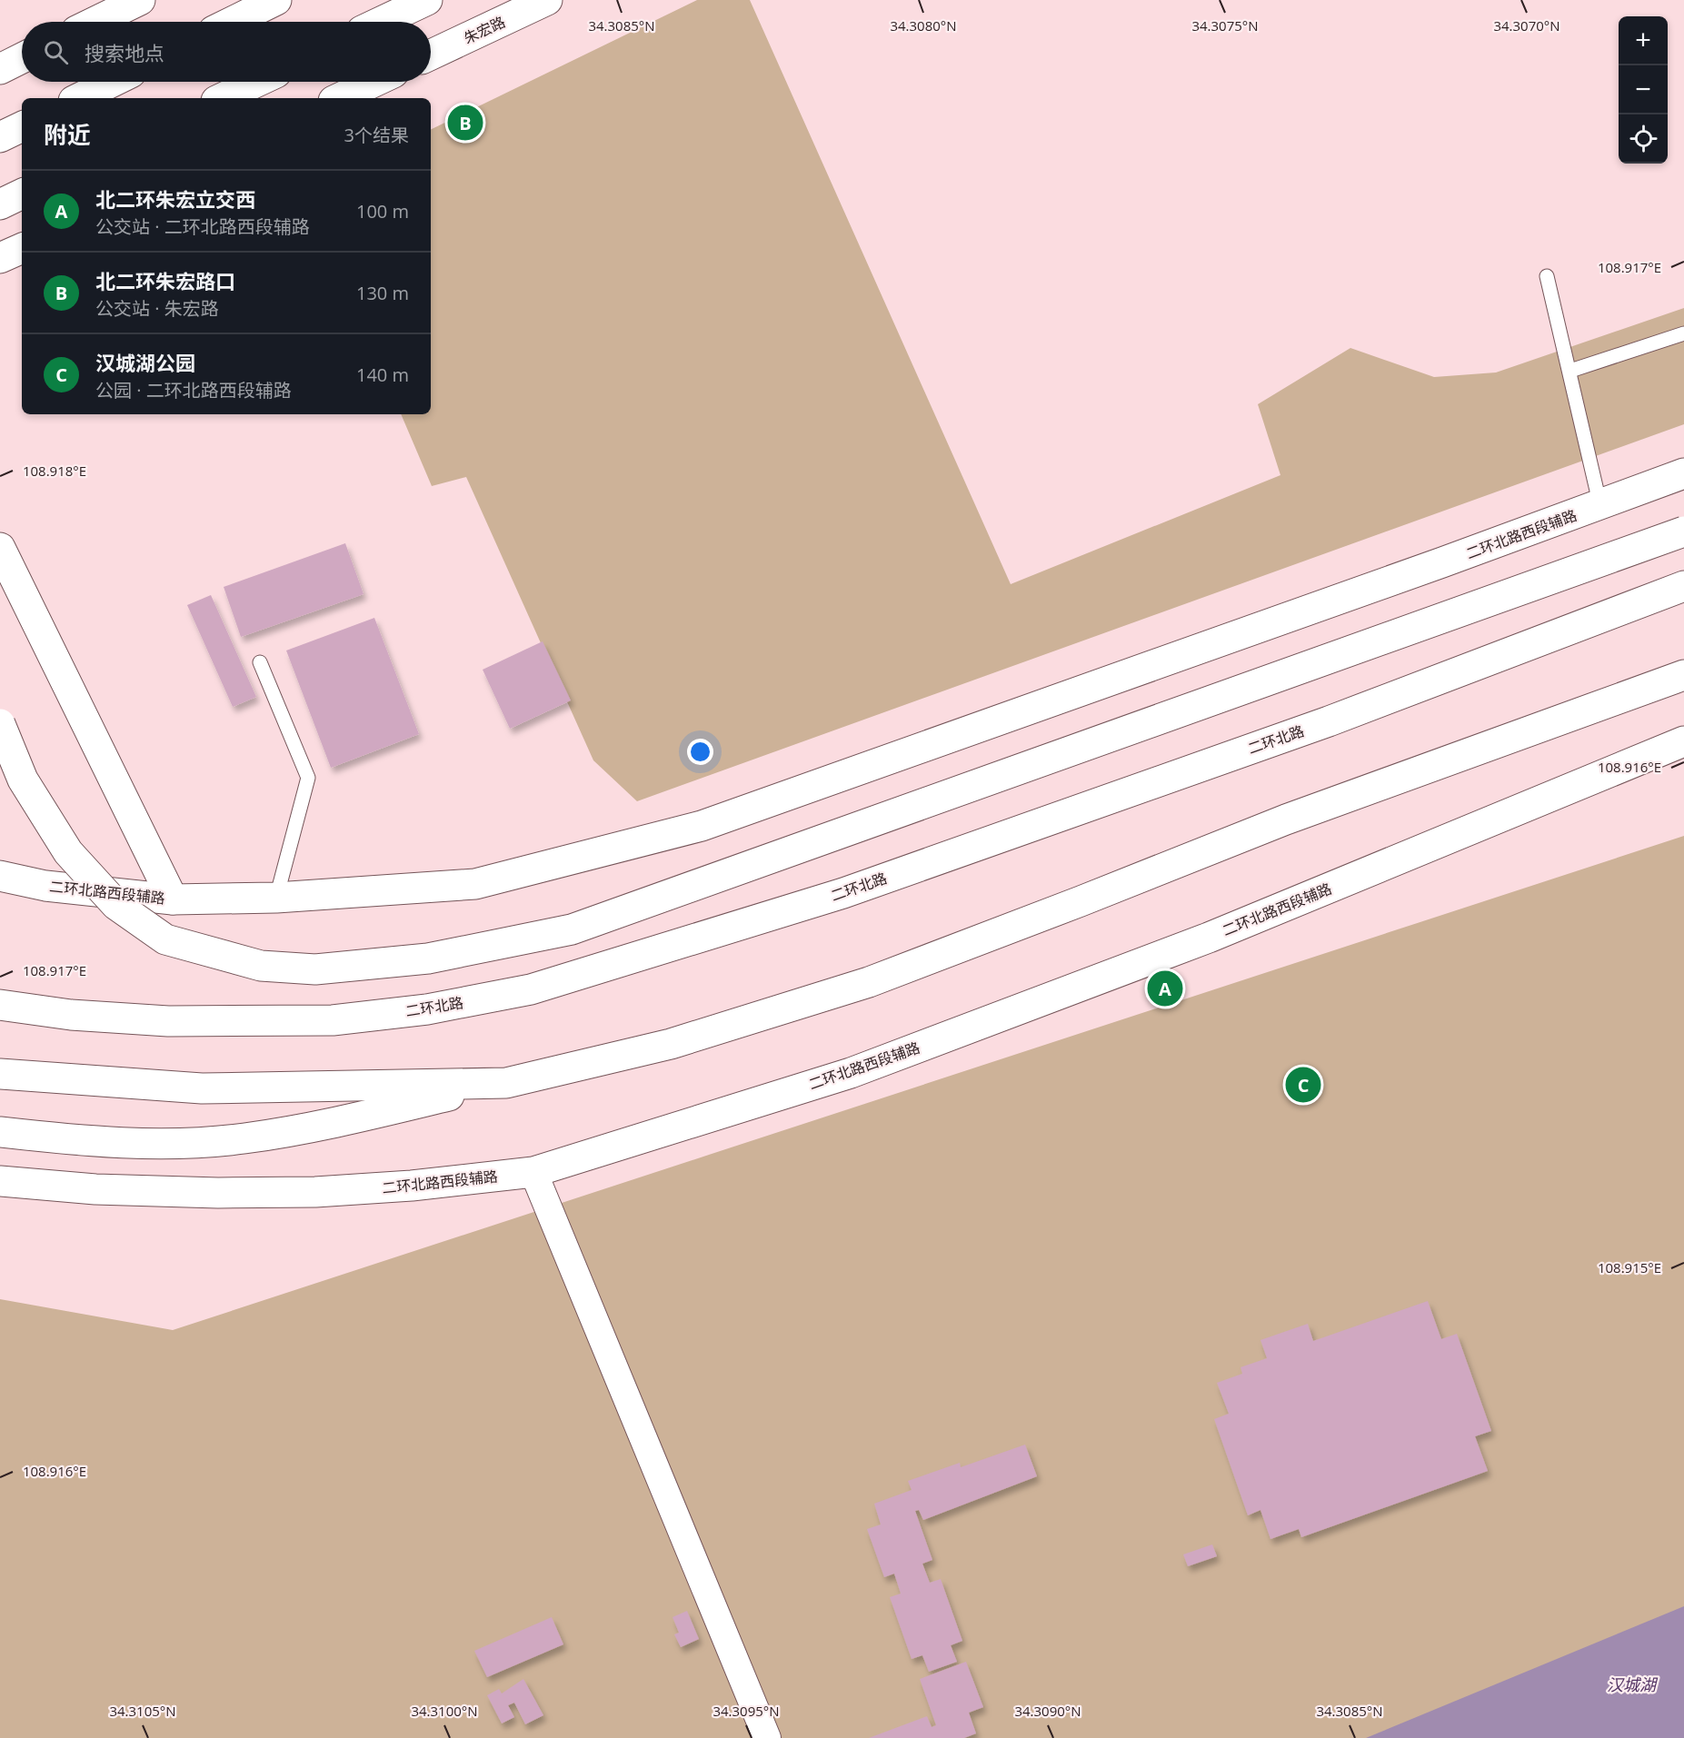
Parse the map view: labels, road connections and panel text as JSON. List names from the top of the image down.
{
  "streets": {
    "main road": ["朱宏路", "二环北路西段辅路", "二环北路"]
  },
  "water": ["汉城湖"],
  "page": {
    "map_buttons": ["+", "−"],
    "search": "搜索地点",
    "heading": ["附近", "3个结果"],
    "pins": ["B", "A", "C"],
    "list": [
      {
        "mark": "A",
        "name": "北二环朱宏立交西",
        "note": "公交站 · 二环北路西段辅路",
        "value": "100 m"
      },
      {
        "mark": "B",
        "name": "北二环朱宏路口",
        "note": "公交站 · 朱宏路",
        "value": "130 m"
      },
      {
        "mark": "C",
        "name": "汉城湖公园",
        "note": "公园 · 二环北路西段辅路",
        "value": "140 m"
      }
    ]
  },
  "coordinates": [
    "34.3085°N",
    "34.3080°N",
    "34.3075°N",
    "34.3070°N",
    "108.917°E",
    "108.918°E",
    "108.916°E",
    "108.915°E",
    "34.3105°N",
    "34.3100°N",
    "34.3095°N",
    "34.3090°N"
  ]
}
